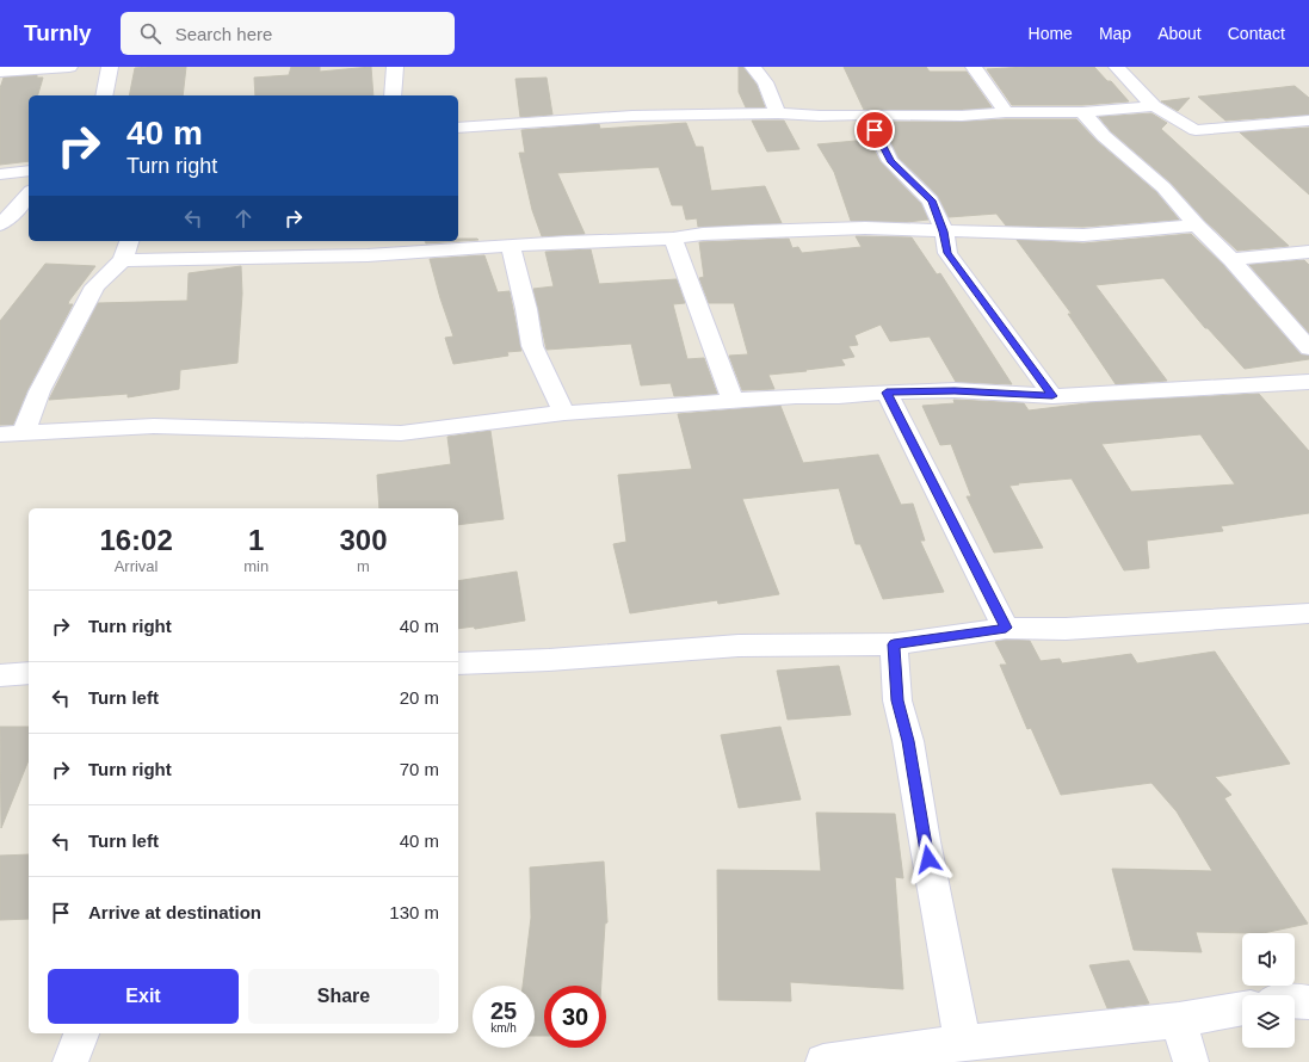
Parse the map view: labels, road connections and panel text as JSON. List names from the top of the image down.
{
  "page": {
    "header": "Turnly",
    "search": "Search here",
    "nav": [
      "Home",
      "Map",
      "About",
      "Contact"
    ],
    "turn": ["40 m", "Turn right"],
    "eta": [
      "16:02",
      "Arrival",
      "1",
      "min",
      "300",
      "m"
    ],
    "list": [
      {
        "name": "Turn right",
        "value": "40 m"
      },
      {
        "name": "Turn left",
        "value": "20 m"
      },
      {
        "name": "Turn right",
        "value": "70 m"
      },
      {
        "name": "Turn left",
        "value": "40 m"
      },
      {
        "name": "Arrive at destination",
        "value": "130 m"
      }
    ],
    "buttons": ["Exit", "Share"],
    "speed": "25 km/h",
    "limit": "30"
  }
}
